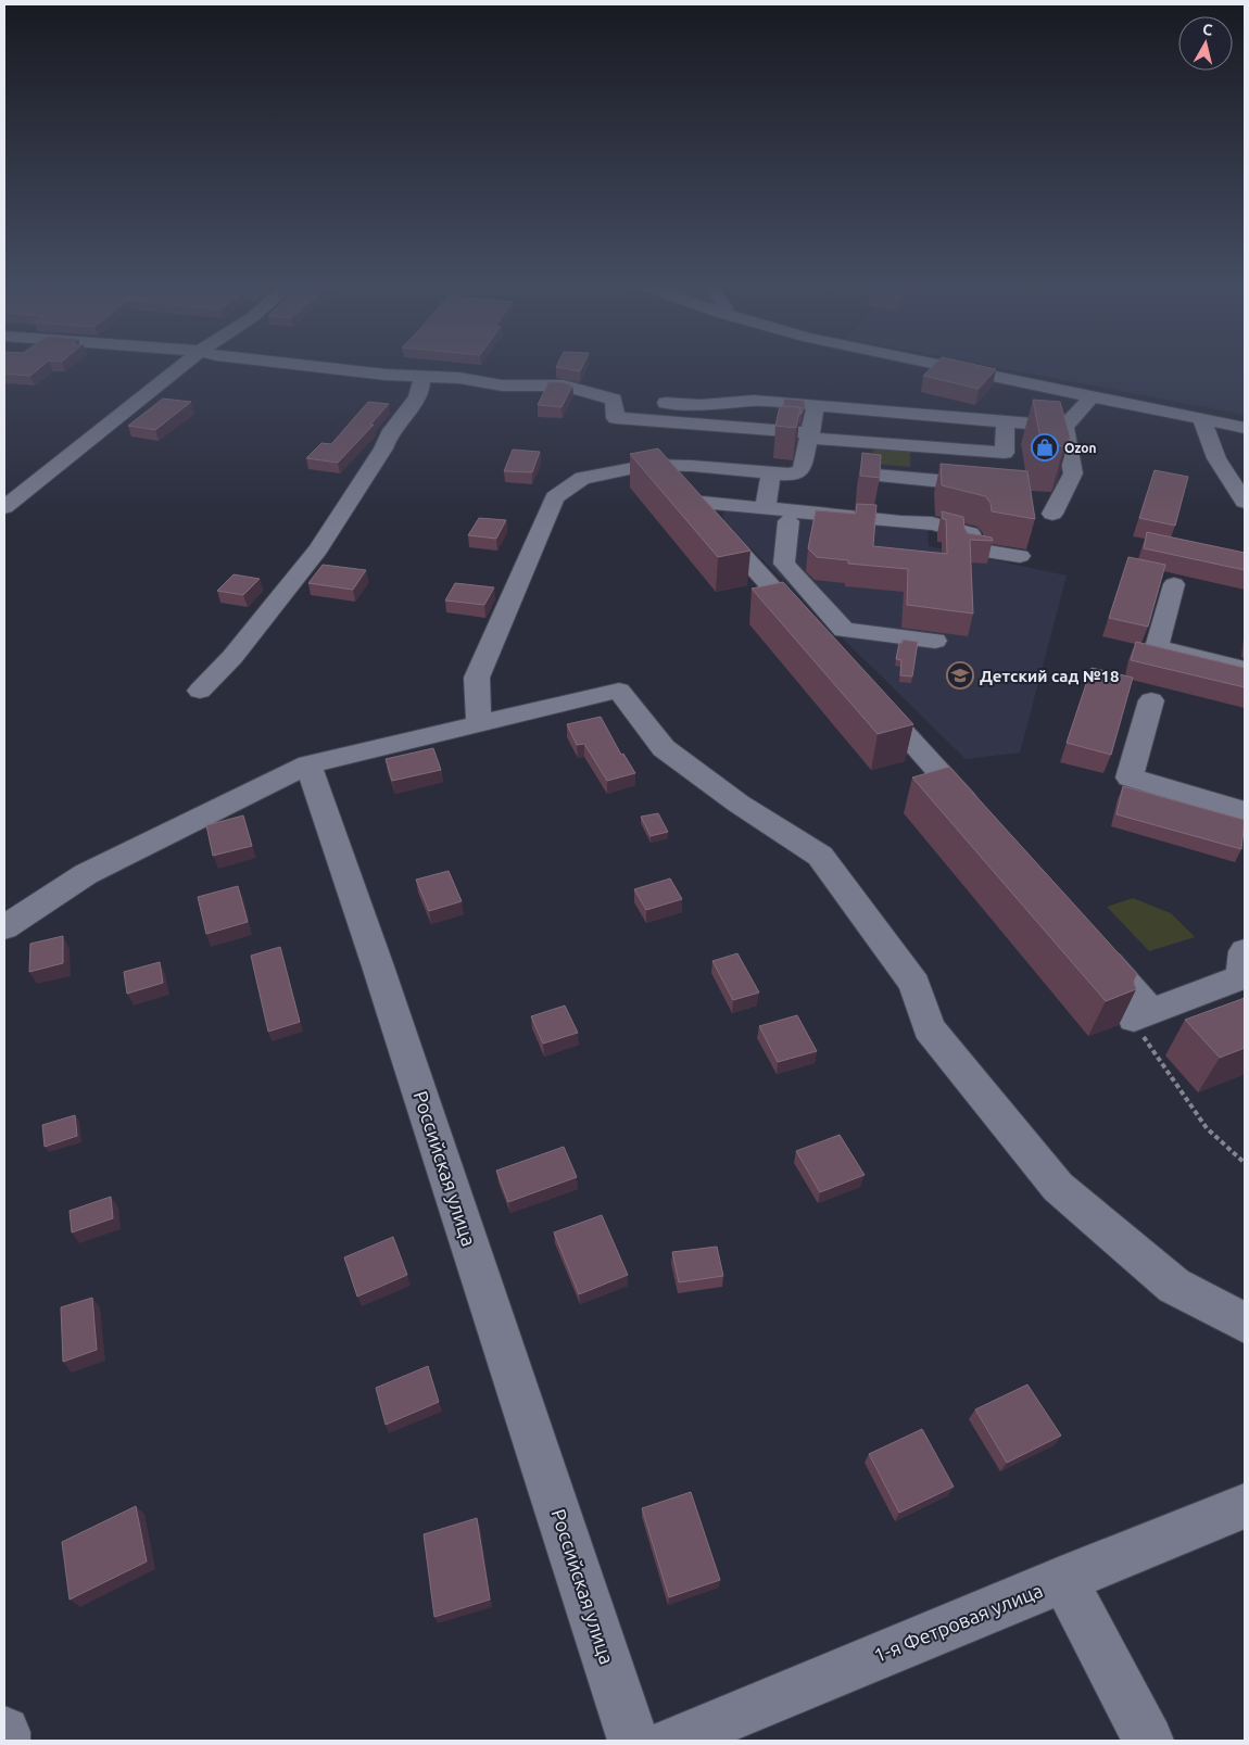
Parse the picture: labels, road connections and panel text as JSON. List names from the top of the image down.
{
  "streets": {
    "street": ["Российская улица", "1-я Фетровая улица"]
  },
  "places": {
    "shop": ["Ozon"],
    "school or university": ["Детский сад №18"]
  },
  "north": "top"
}
